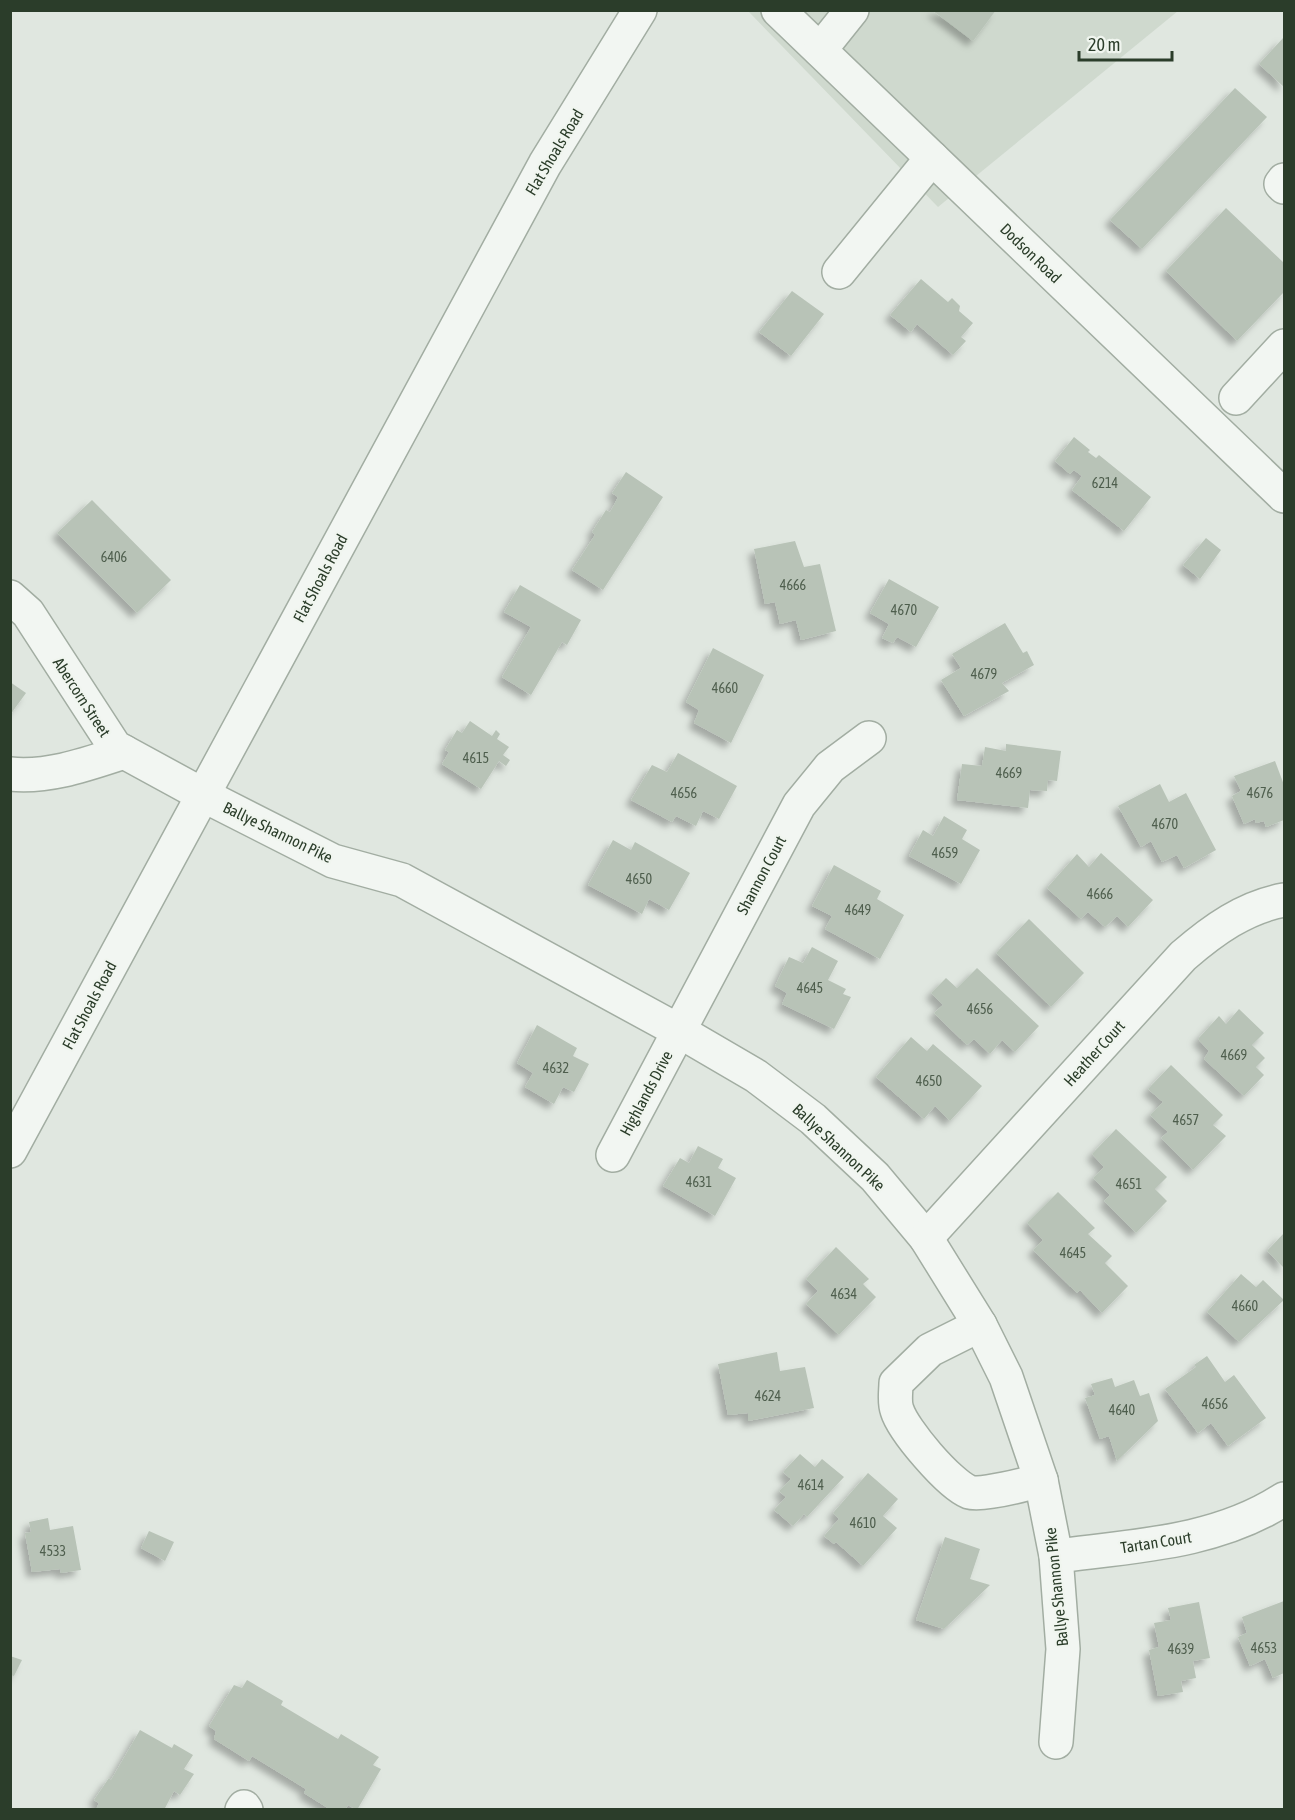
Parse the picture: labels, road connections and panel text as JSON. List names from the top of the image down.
{
  "streets": {
    "street": [
      "Flat Shoals Road",
      "Dodson Road",
      "Abercorn Street",
      "Ballye Shannon Pike",
      "Shannon Court",
      "Heather Court",
      "Highlands Drive",
      "Tartan Court"
    ]
  },
  "crossings": [
    ["Flat Shoals Road", "Abercorn Street"],
    ["Flat Shoals Road", "Ballye Shannon Pike"],
    ["Abercorn Street", "Ballye Shannon Pike"],
    ["Ballye Shannon Pike", "Shannon Court"],
    ["Ballye Shannon Pike", "Heather Court"],
    ["Ballye Shannon Pike", "Highlands Drive"],
    ["Ballye Shannon Pike", "Tartan Court"],
    ["Shannon Court", "Highlands Drive"]
  ],
  "house_numbers": [
    "6214",
    "6406",
    "4666",
    "4670",
    "4679",
    "4660",
    "4615",
    "4669",
    "4656",
    "4676",
    "4670",
    "4659",
    "4650",
    "4666",
    "4649",
    "4645",
    "4656",
    "4669",
    "4632",
    "4650",
    "4657",
    "4631",
    "4651",
    "4645",
    "4634",
    "4660",
    "4624",
    "4656",
    "4640",
    "4614",
    "4610",
    "4533",
    "4653",
    "4639"
  ],
  "scale_bar": "20 m"
}
